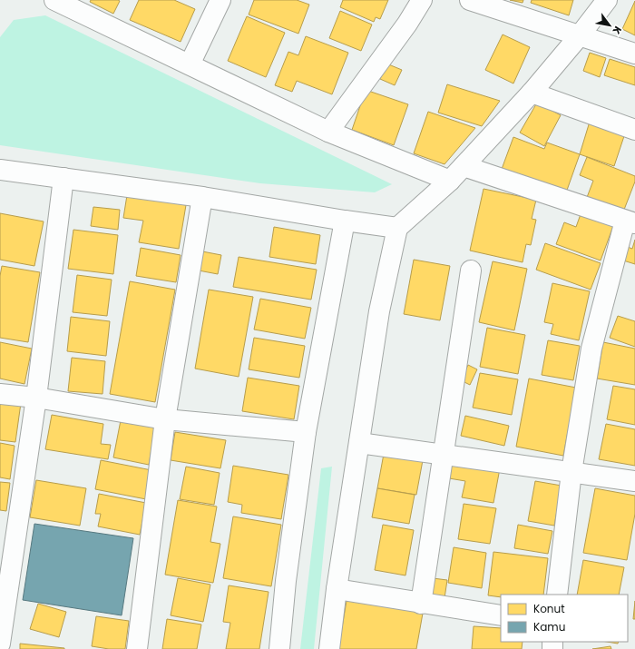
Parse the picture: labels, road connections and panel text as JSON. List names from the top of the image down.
{
  "legend": ["Konut", "Kamu"],
  "north": "bottom right"
}
